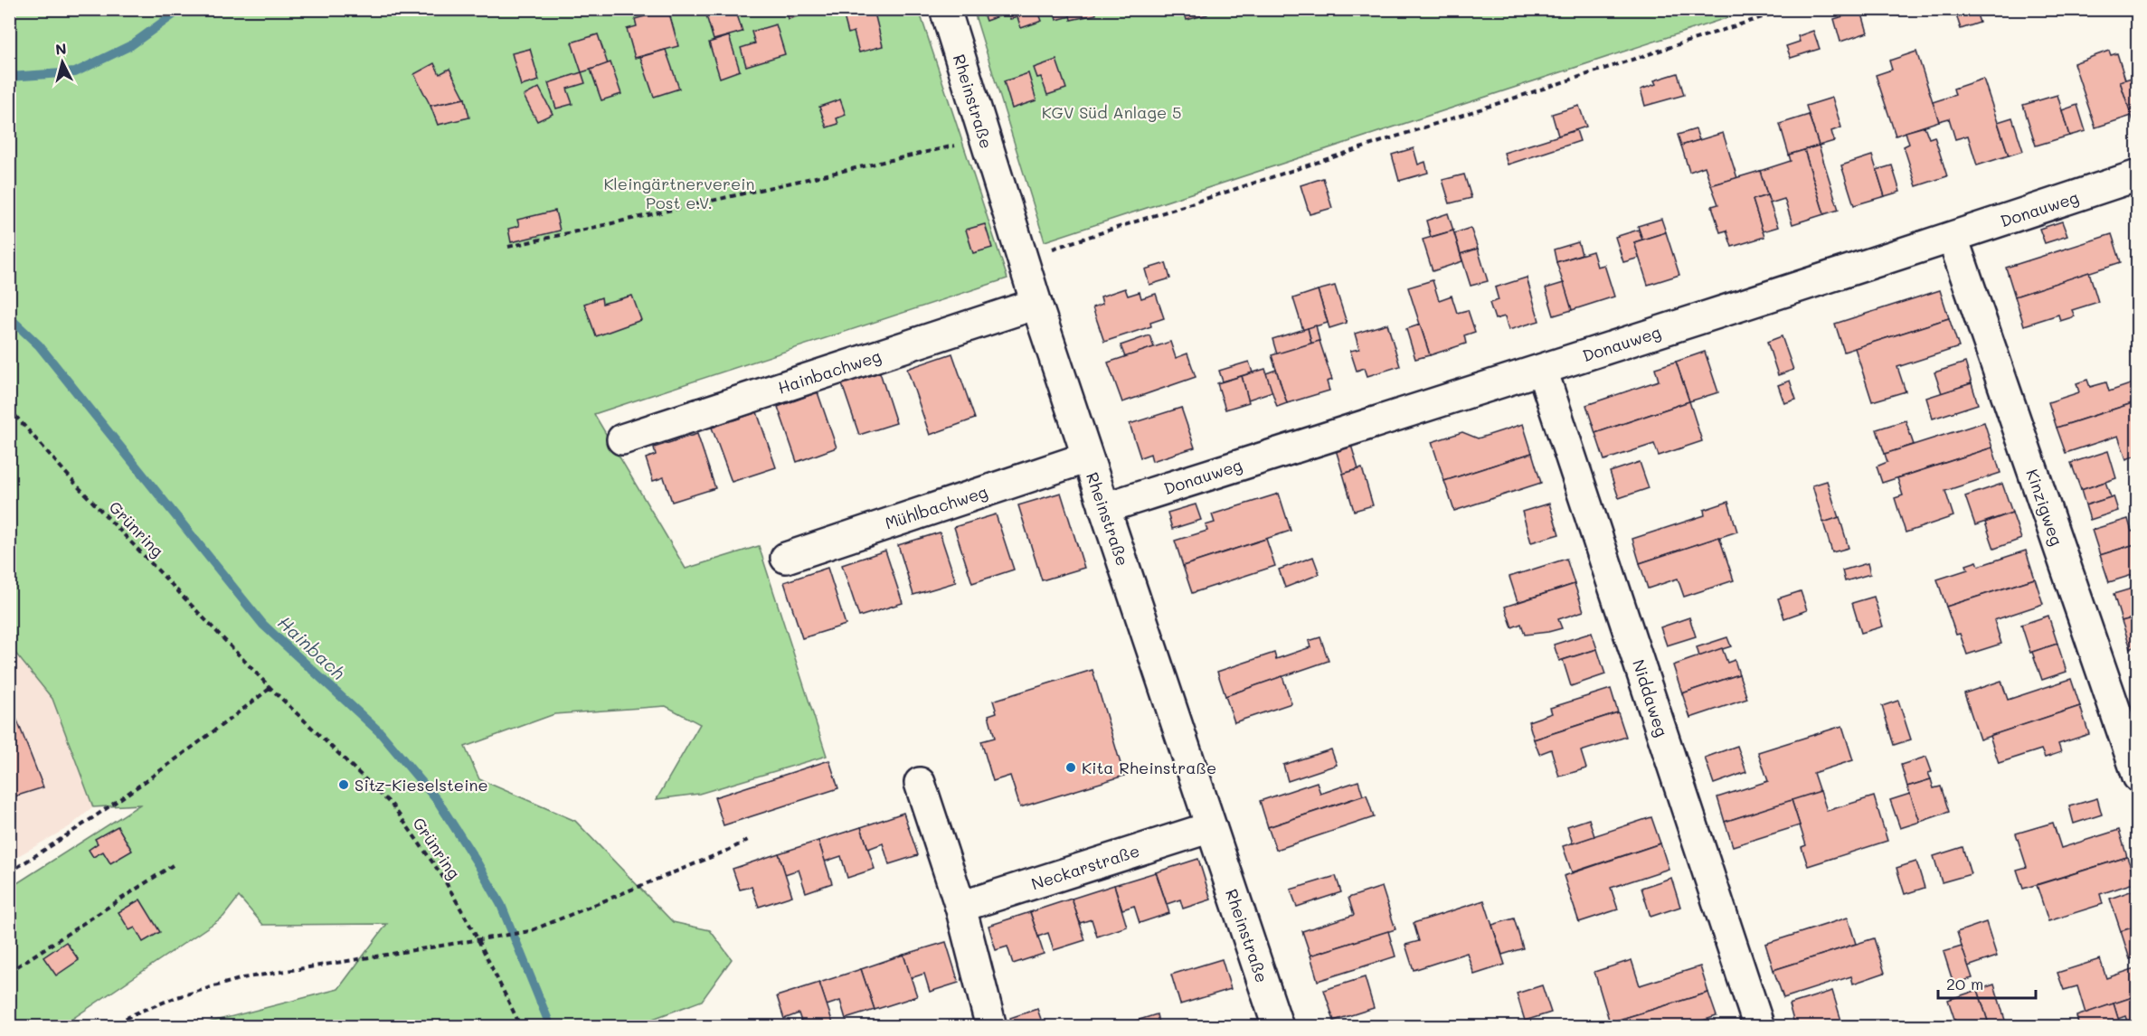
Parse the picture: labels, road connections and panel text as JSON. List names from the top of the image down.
{
  "streets": {
    "street": [
      "Rheinstraße",
      "Donauweg",
      "Hainbachweg",
      "Mühlbachweg",
      "Kinzigweg",
      "Niddaweg",
      "Neckarstraße"
    ],
    "path": ["Grünring"]
  },
  "crossings": [
    ["Rheinstraße", "Donauweg"],
    ["Rheinstraße", "Hainbachweg"],
    ["Rheinstraße", "Mühlbachweg"],
    ["Rheinstraße", "Neckarstraße"],
    ["Donauweg", "Kinzigweg"],
    ["Donauweg", "Niddaweg"]
  ],
  "water": ["Hainbach"],
  "parks": ["KGV Süd Anlage 5", "Kleingärtnerverein Post e.V."],
  "places": ["Kita Rheinstraße", "Sitz-Kieselsteine"],
  "scale_bar": "20 m",
  "north": "top"
}
